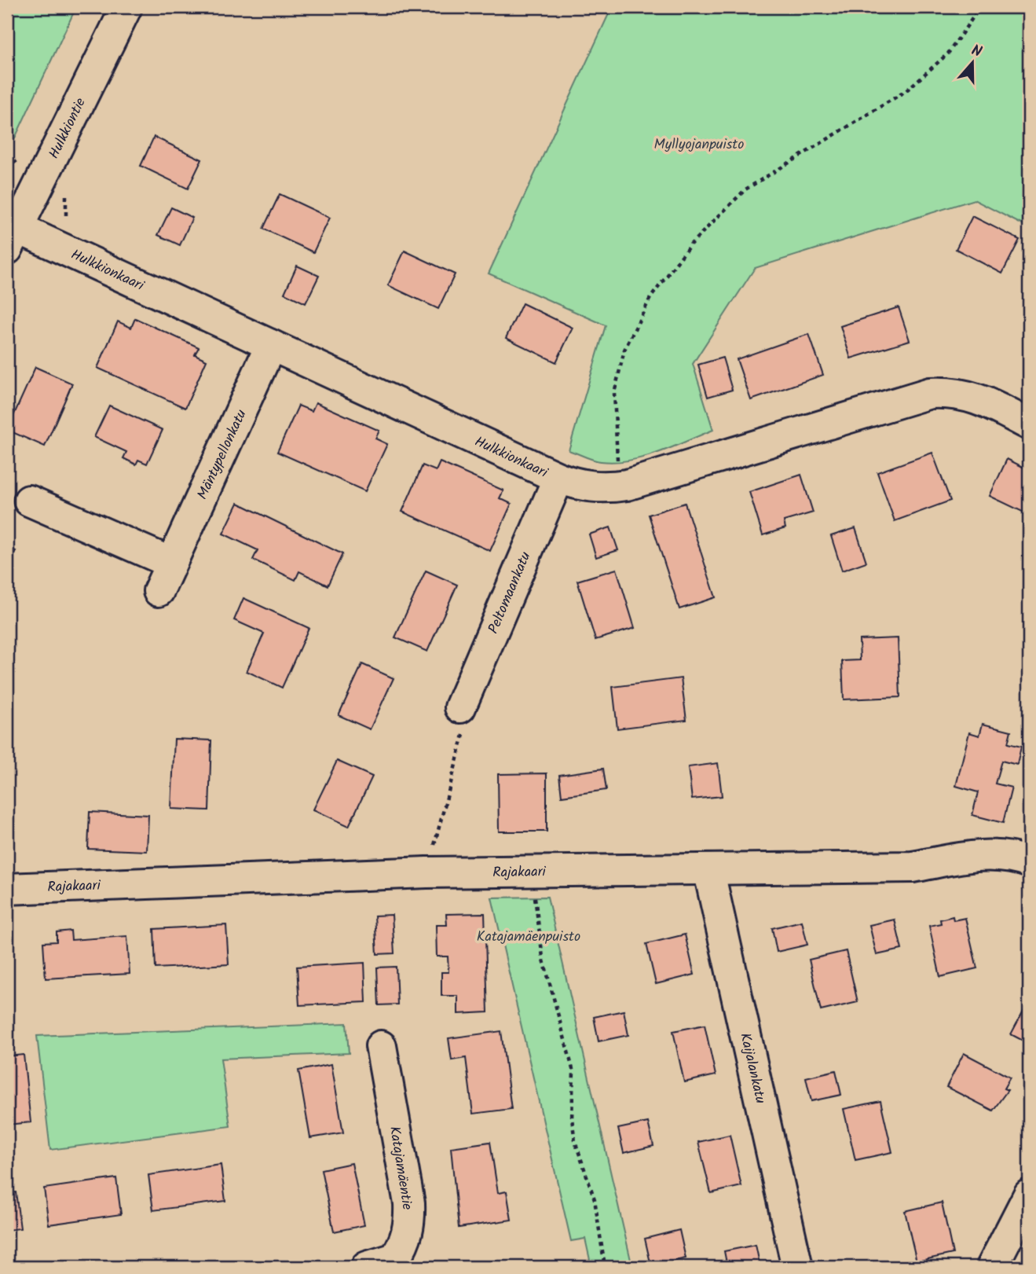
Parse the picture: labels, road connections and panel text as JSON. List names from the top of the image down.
{
  "streets": {
    "street": [
      "Hulkkiontie",
      "Hulkkionkaari",
      "Mäntypellonkatu",
      "Peltomaankatu",
      "Rajakaari",
      "Kaijalankatu",
      "Katajamäentie"
    ]
  },
  "crossings": [
    ["Hulkkiontie", "Hulkkionkaari"],
    ["Hulkkionkaari", "Mäntypellonkatu"],
    ["Hulkkionkaari", "Peltomaankatu"],
    ["Rajakaari", "Kaijalankatu"]
  ],
  "parks": ["Myllyojanpuisto", "Katajamäenpuisto"],
  "north": "top"
}
